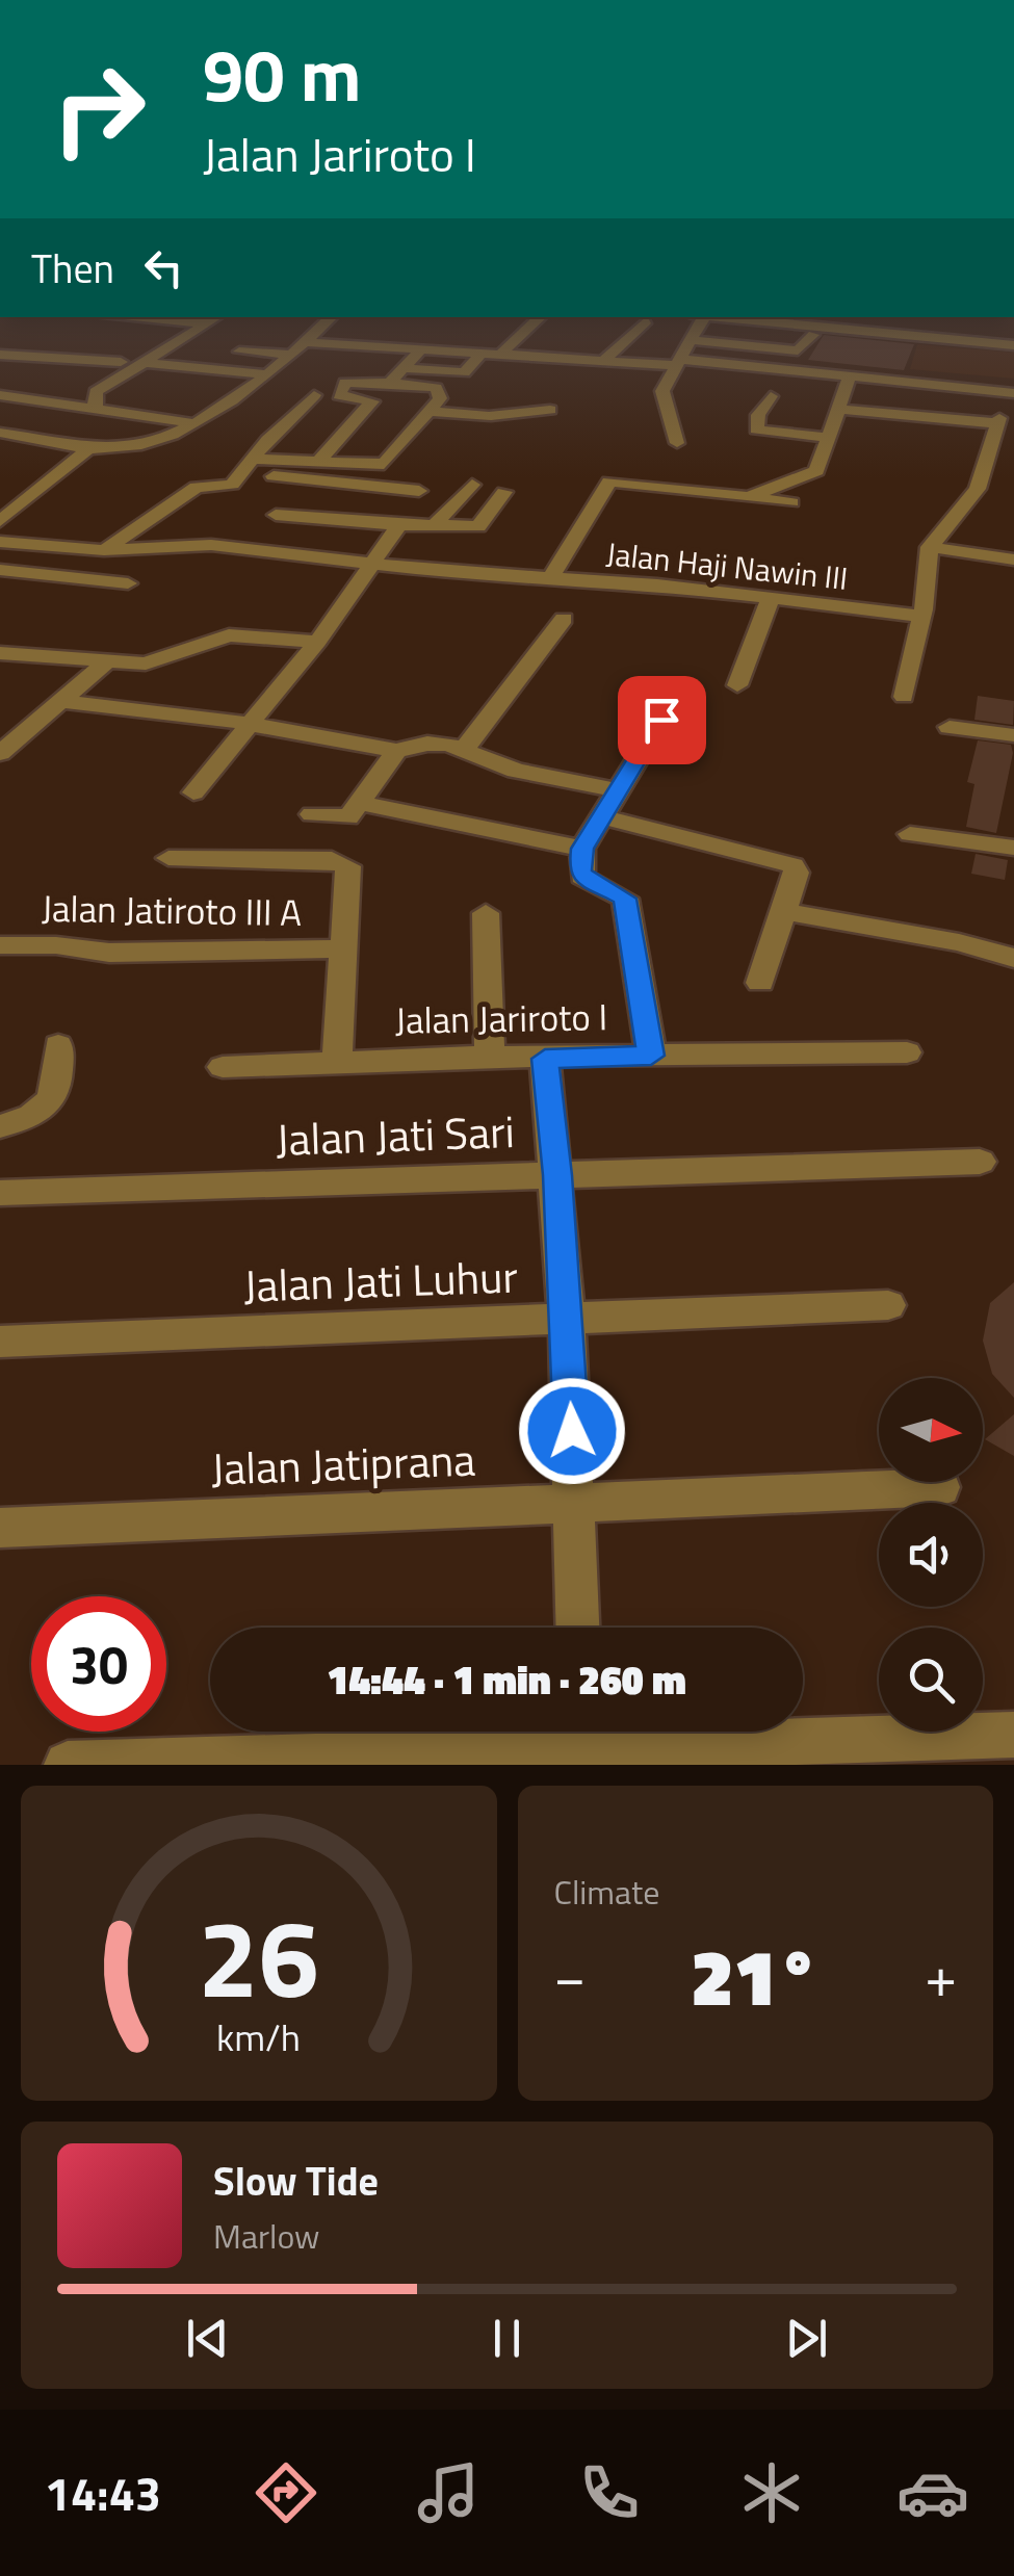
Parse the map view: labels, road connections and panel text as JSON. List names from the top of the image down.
{
  "streets": {
    "street": [
      "Jalan Haji Nawin III",
      "Jalan Jatiroto III A",
      "Jalan Jariroto I",
      "Jalan Jati Sari",
      "Jalan Jati Luhur",
      "Jalan Jatiprana"
    ]
  },
  "north": "right",
  "page": {
    "turn": ["90 m", "Jalan Jariroto I"],
    "then": "Then",
    "limit": "30",
    "trip": "14:44 · 1 min · 260 m",
    "tile": "Climate",
    "heat": ["−", "21°", "+"],
    "song": ["Slow Tide", "Marlow"],
    "tabs": "14:43",
    "gauge": ["26", "km/h"]
  }
}
